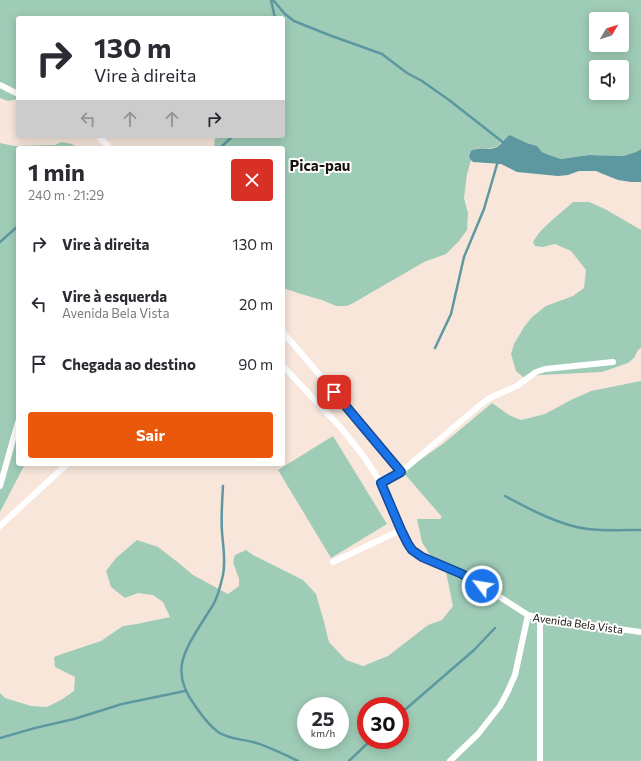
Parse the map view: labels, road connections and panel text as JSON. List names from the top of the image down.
{
  "streets": {
    "street": ["Avenida Bela Vista"]
  },
  "districts": ["Pica-pau"],
  "north": "top right",
  "page": {
    "turn": ["130 m", "Vire à direita"],
    "heading": ["1 min", "240 m · 21:29"],
    "list": [
      {
        "name": "Vire à direita",
        "value": "130 m"
      },
      {
        "name": "Vire à esquerda",
        "note": "Avenida Bela Vista",
        "value": "20 m"
      },
      {
        "name": "Chegada ao destino",
        "value": "90 m"
      }
    ],
    "buttons": "Sair",
    "speed": "25 km/h",
    "limit": "30"
  }
}
